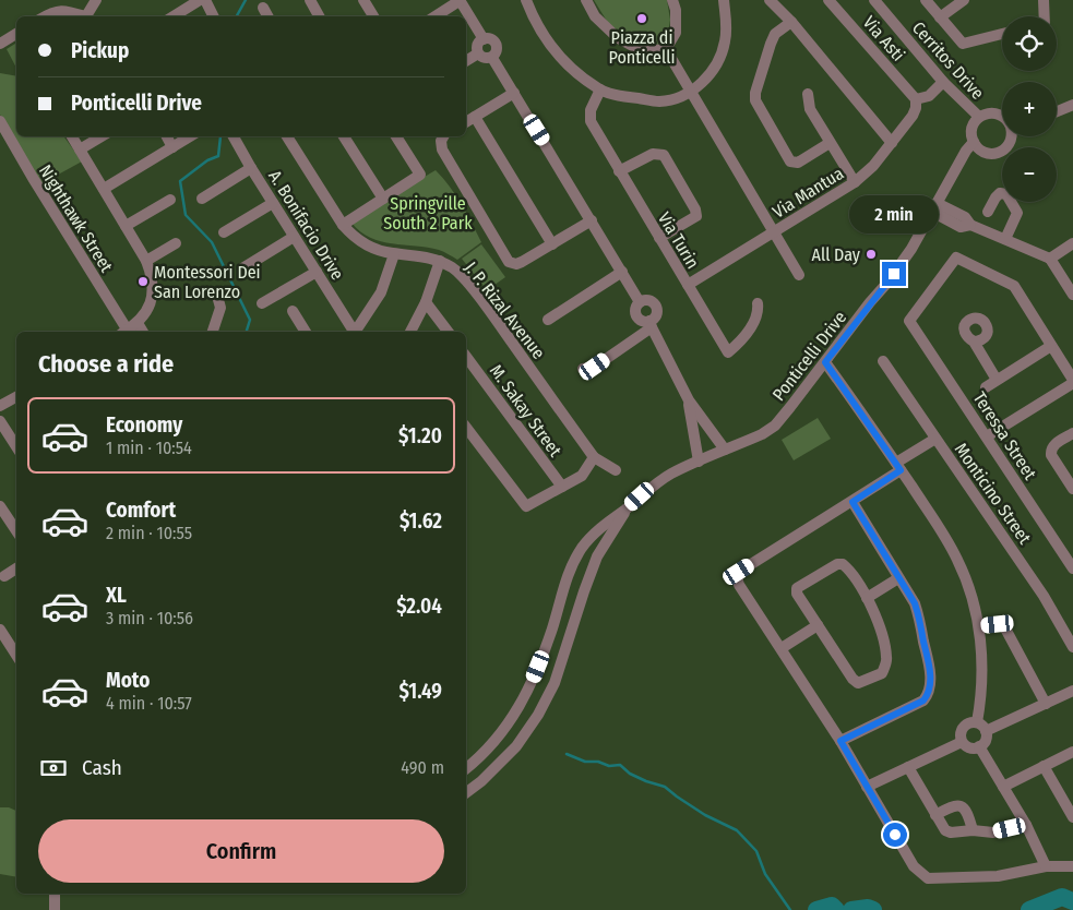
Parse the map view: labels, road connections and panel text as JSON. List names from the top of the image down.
{
  "streets": {
    "street": [
      "Via Asti",
      "Cerritos Drive",
      "Via Mantua",
      "Nighthawk Street",
      "A. Bonifacio Drive",
      "Via Turin",
      "J. P. Rizal Avenue",
      "Ponticelli Drive",
      "M. Sakay Street",
      "Teressa Street",
      "Monticino Street"
    ]
  },
  "crossings": [
    ["Via Asti", "Via Mantua"],
    ["Via Mantua", "Via Turin"]
  ],
  "parks": ["Springville South 2 Park"],
  "places": ["Piazza di Ponticelli", "All Day", "Montessori Dei San Lorenzo"],
  "page": {
    "map_buttons": ["+", "−"],
    "banner": ["Pickup", "Ponticelli Drive"],
    "bubble": "2 min",
    "heading": "Choose a ride",
    "list": [
      {
        "name": "Economy",
        "note": "1 min · 10:54",
        "value": "$1.20"
      },
      {
        "name": "Comfort",
        "note": "2 min · 10:55",
        "value": "$1.62"
      },
      {
        "name": "XL",
        "note": "3 min · 10:56",
        "value": "$2.04"
      },
      {
        "name": "Moto",
        "note": "4 min · 10:57",
        "value": "$1.49"
      }
    ],
    "pay": ["Cash", "490 m"],
    "buttons": "Confirm"
  }
}
